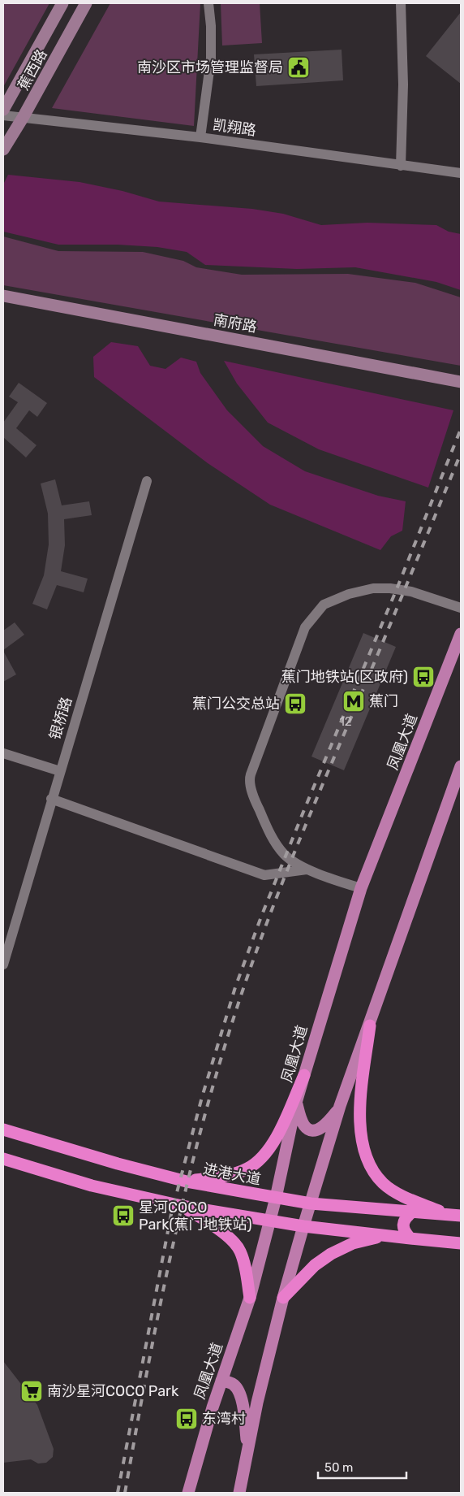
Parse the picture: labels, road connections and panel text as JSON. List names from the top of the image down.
{
  "streets": {
    "highway": ["进港大道"],
    "main road": ["凤凰大道"],
    "street": [
      "蕉西路",
      "凯翔路",
      "南府路",
      "银桥路"
    ]
  },
  "crossings": [
    ["蕉西路", "凯翔路"],
    ["凤凰大道", "进港大道"]
  ],
  "places": {
    "public building": ["南沙区市场管理监督局"],
    "bus stop": [
      "蕉门地铁站(区政府)",
      "蕉门公交总站",
      "星河COCO Park(蕉门地铁站)",
      "东湾村"
    ],
    "metro station": ["蕉门"],
    "supermarket": ["南沙星河COCO Park"]
  },
  "house_numbers": ["12"],
  "scale_bar": "50 m"
}
